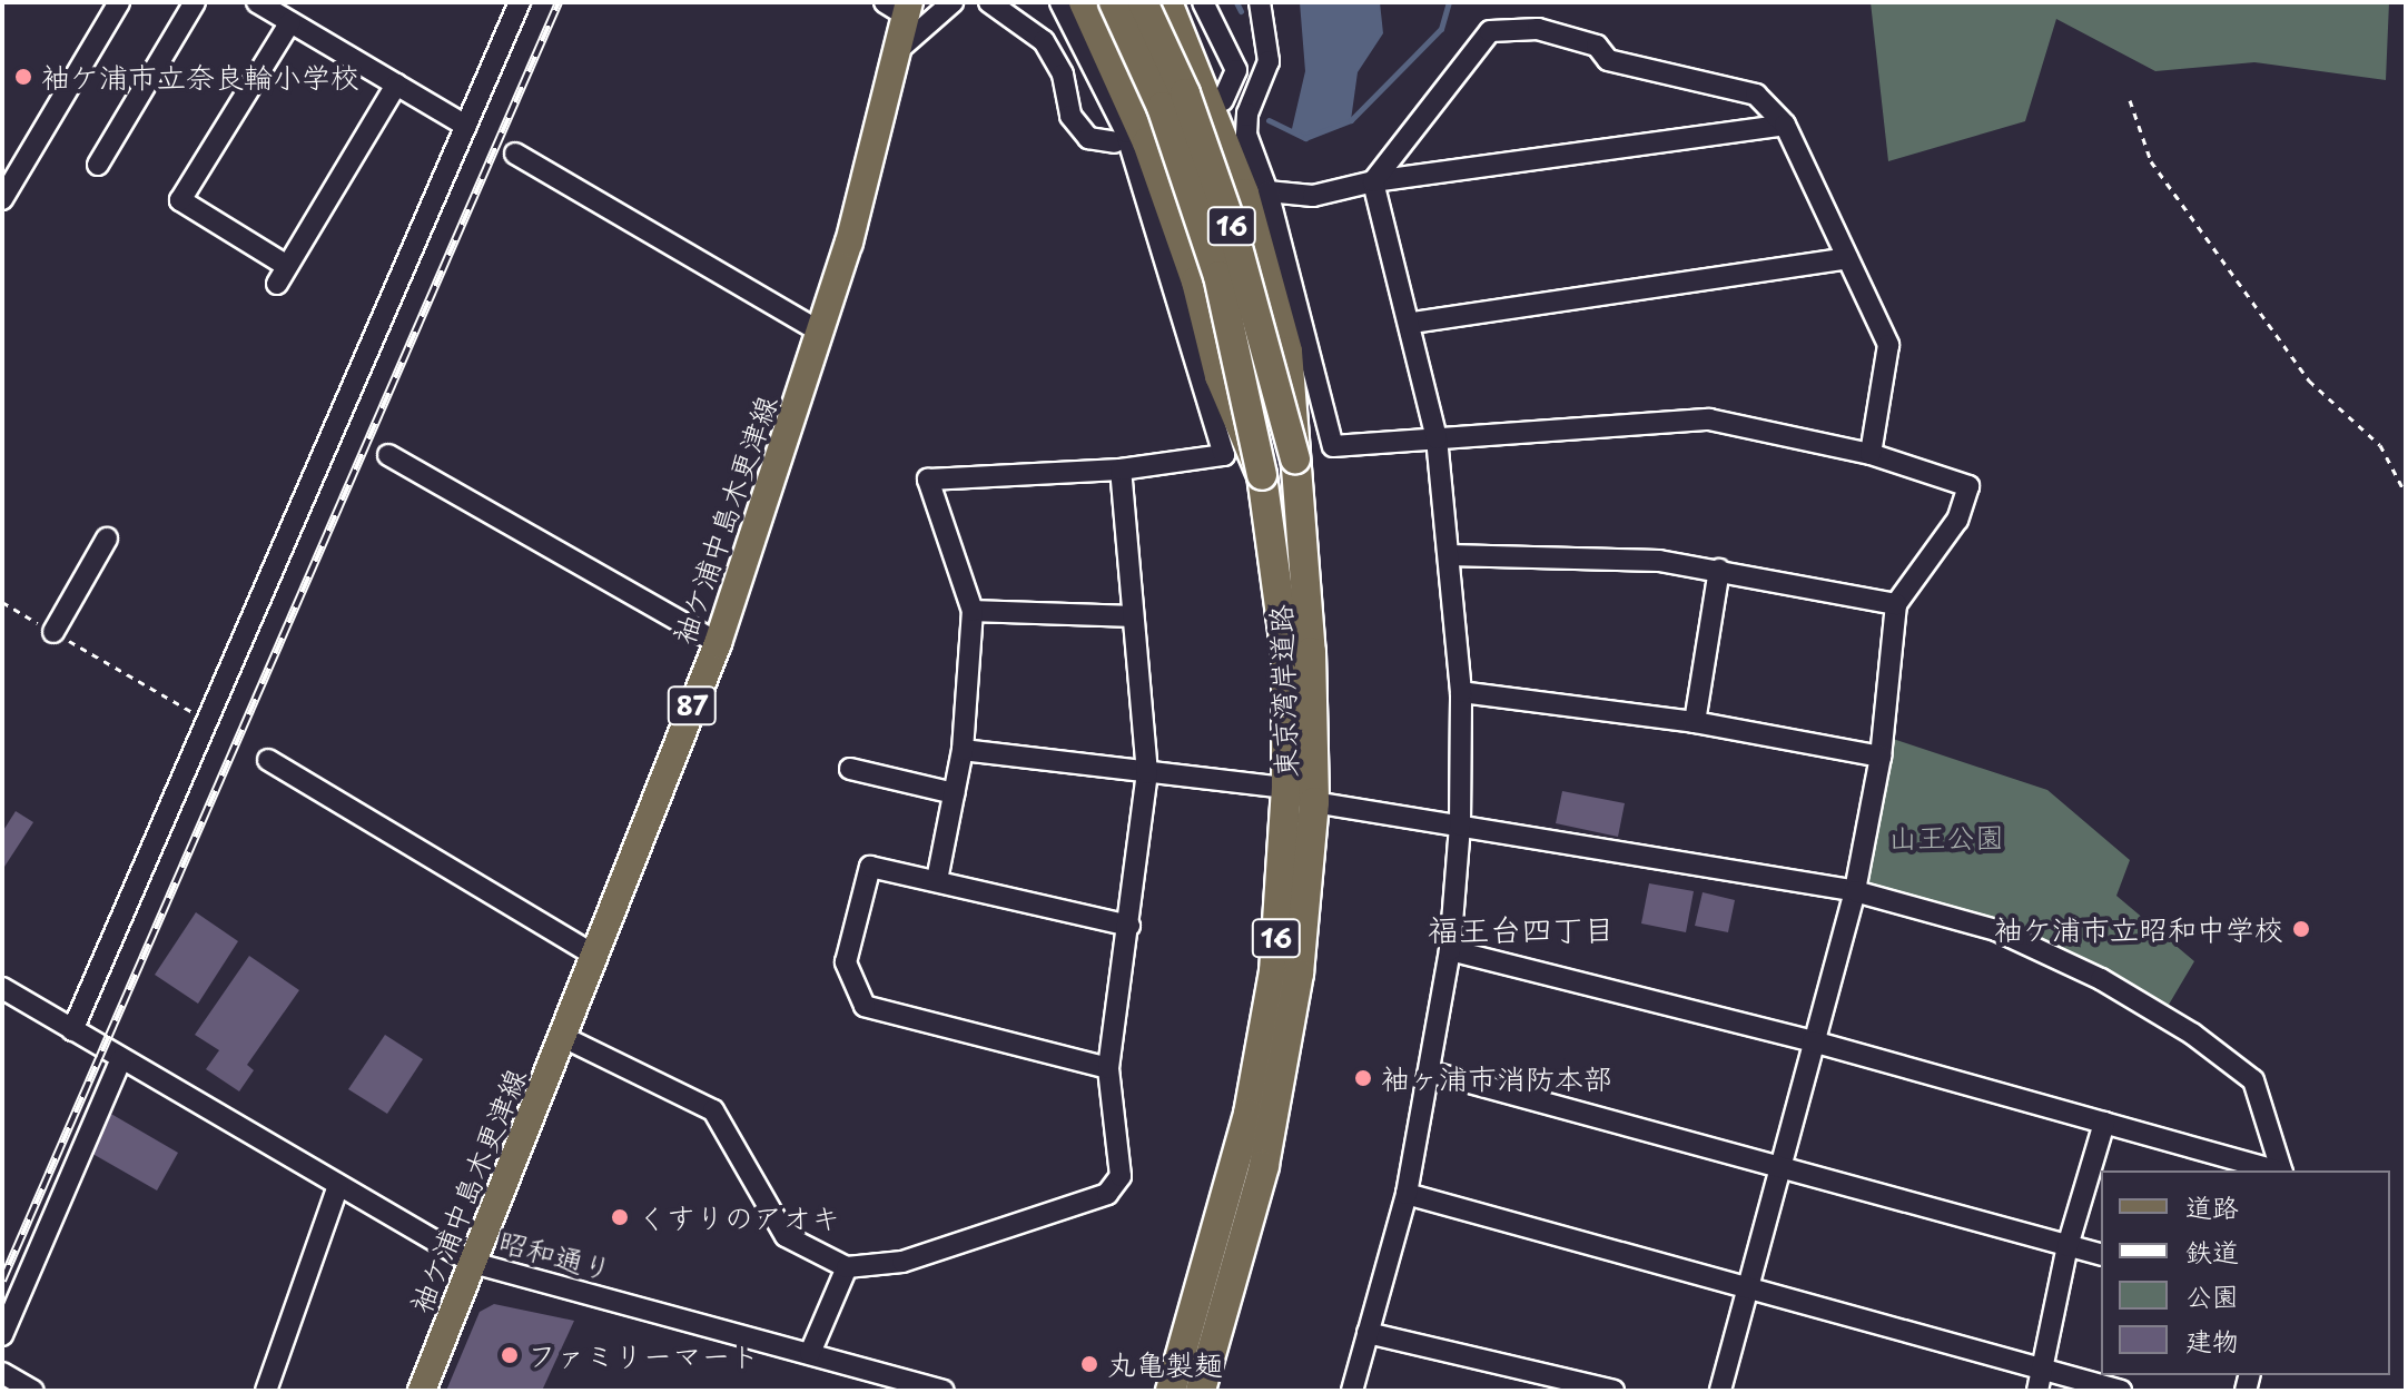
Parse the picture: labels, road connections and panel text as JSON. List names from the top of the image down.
{
  "streets": {
    "highway": ["16", "東京湾岸道路"],
    "main road": ["袖ケ浦中島木更津線", "87"],
    "street": ["昭和通り"]
  },
  "crossings": [
    ["16", "東京湾岸道路"],
    ["袖ケ浦中島木更津線", "昭和通り"]
  ],
  "districts": ["福王台四丁目"],
  "parks": ["山王公園"],
  "places": [
    "袖ケ浦市立奈良輪小学校",
    "袖ケ浦市立昭和中学校",
    "袖ヶ浦市消防本部",
    "くすりのアオキ",
    "ファミリーマート",
    "丸亀製麺"
  ],
  "legend": [
    "道路",
    "鉄道",
    "公園",
    "建物"
  ]
}
